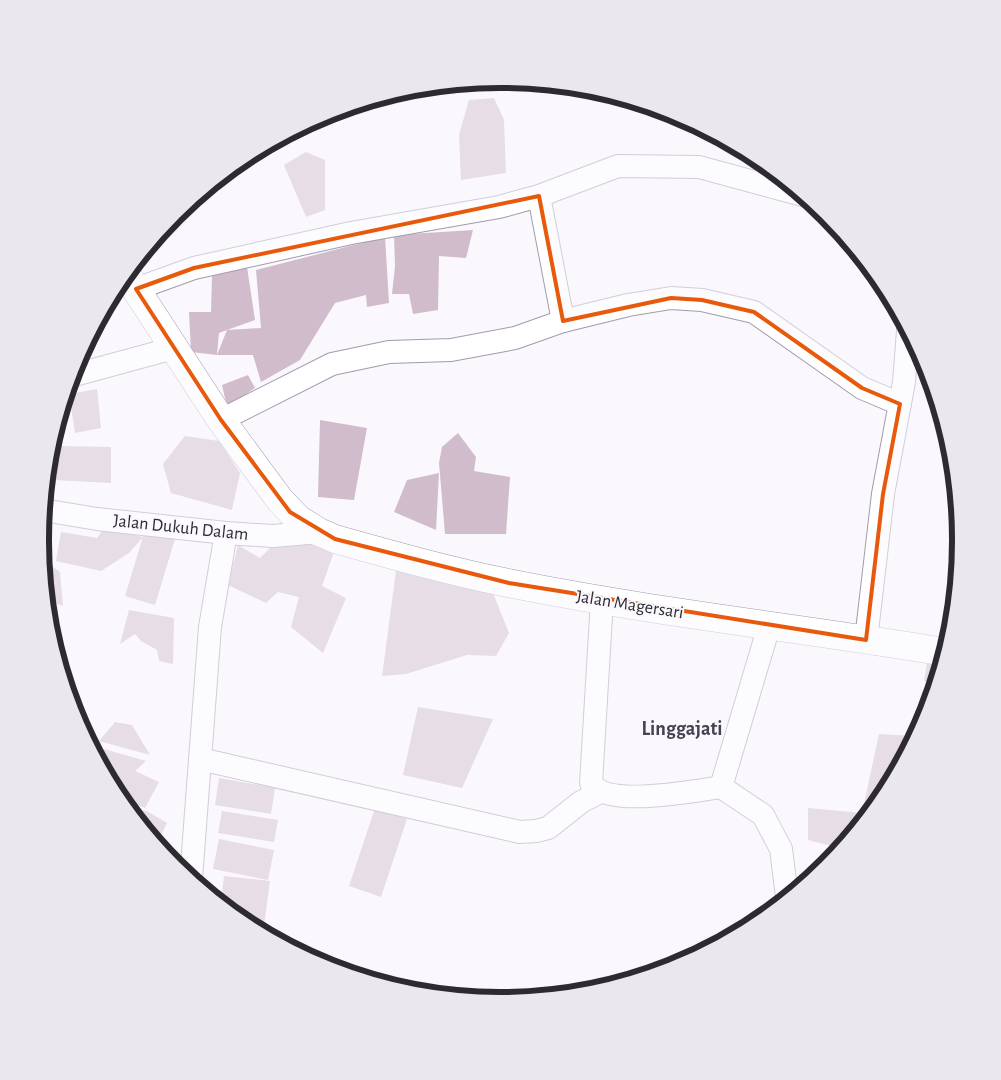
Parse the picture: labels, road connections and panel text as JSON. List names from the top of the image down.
{
  "streets": {
    "street": ["Jalan Dukuh Dalam", "Jalan Magersari"]
  },
  "crossings": [
    ["Jalan Dukuh Dalam", "Jalan Magersari"]
  ],
  "districts": ["Linggajati"]
}
